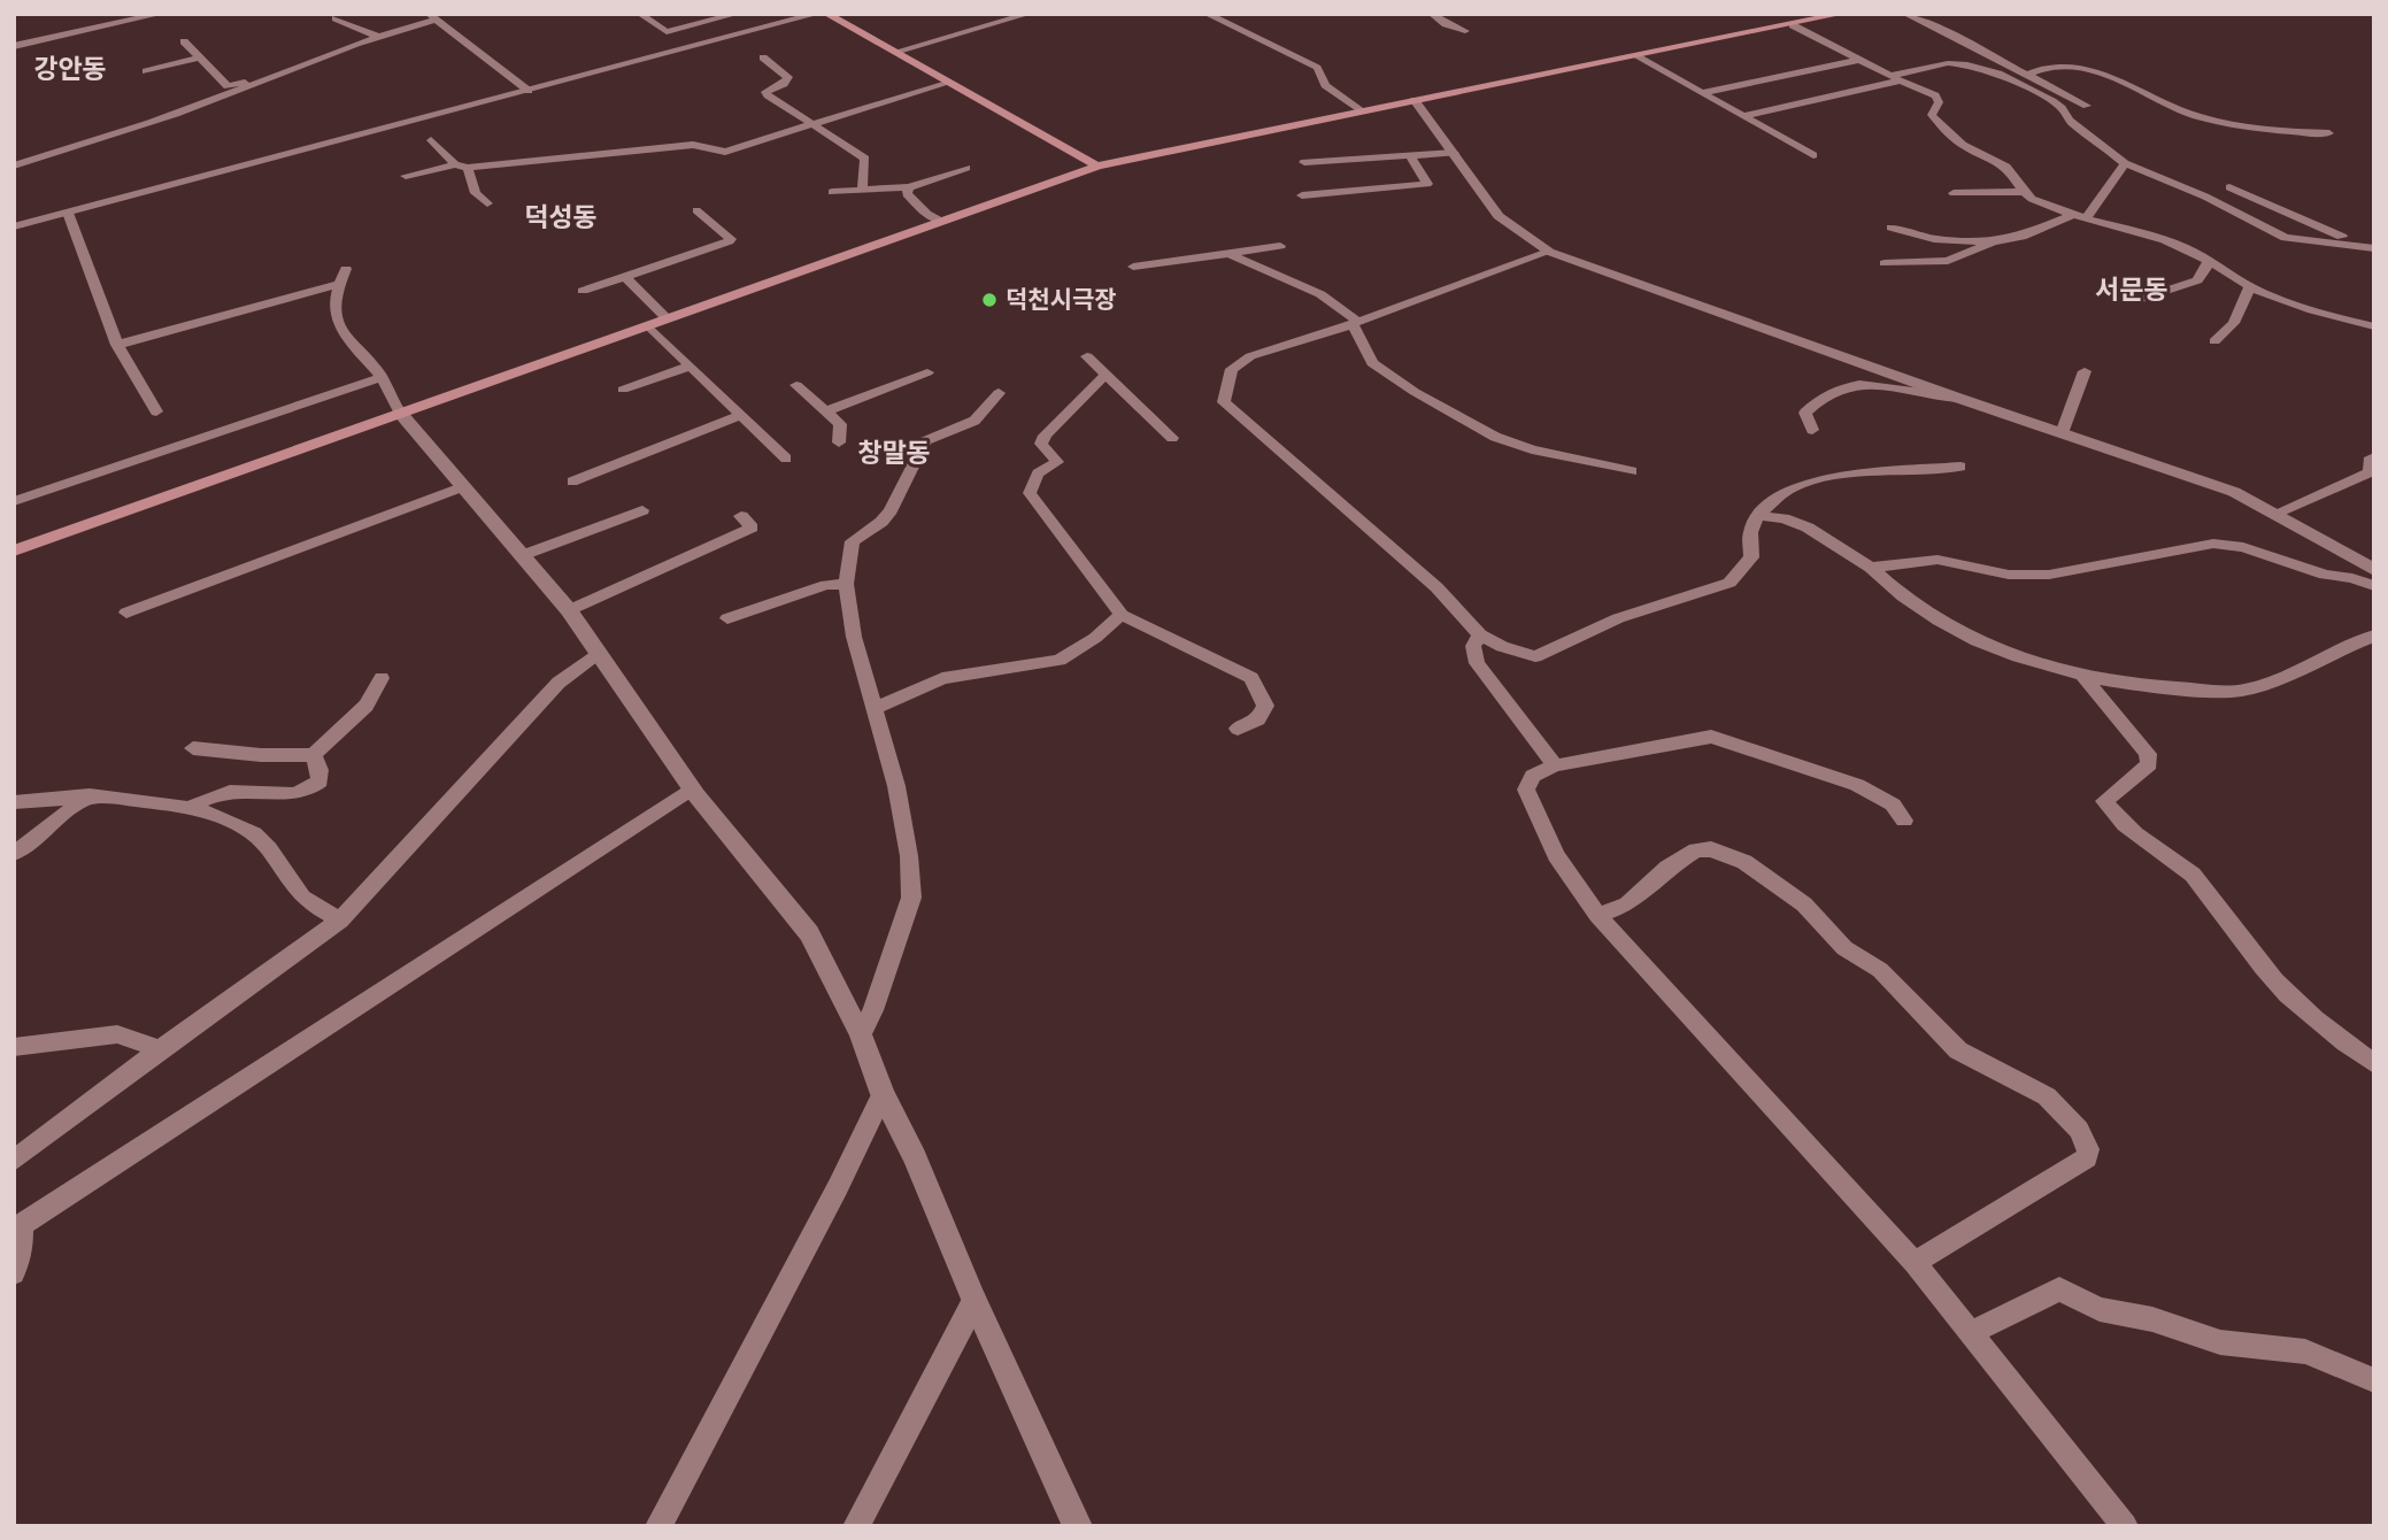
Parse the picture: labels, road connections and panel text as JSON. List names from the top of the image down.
{
  "districts": [
    "강안동",
    "덕성동",
    "서문동",
    "창말동"
  ],
  "places": ["덕천시극장"]
}
